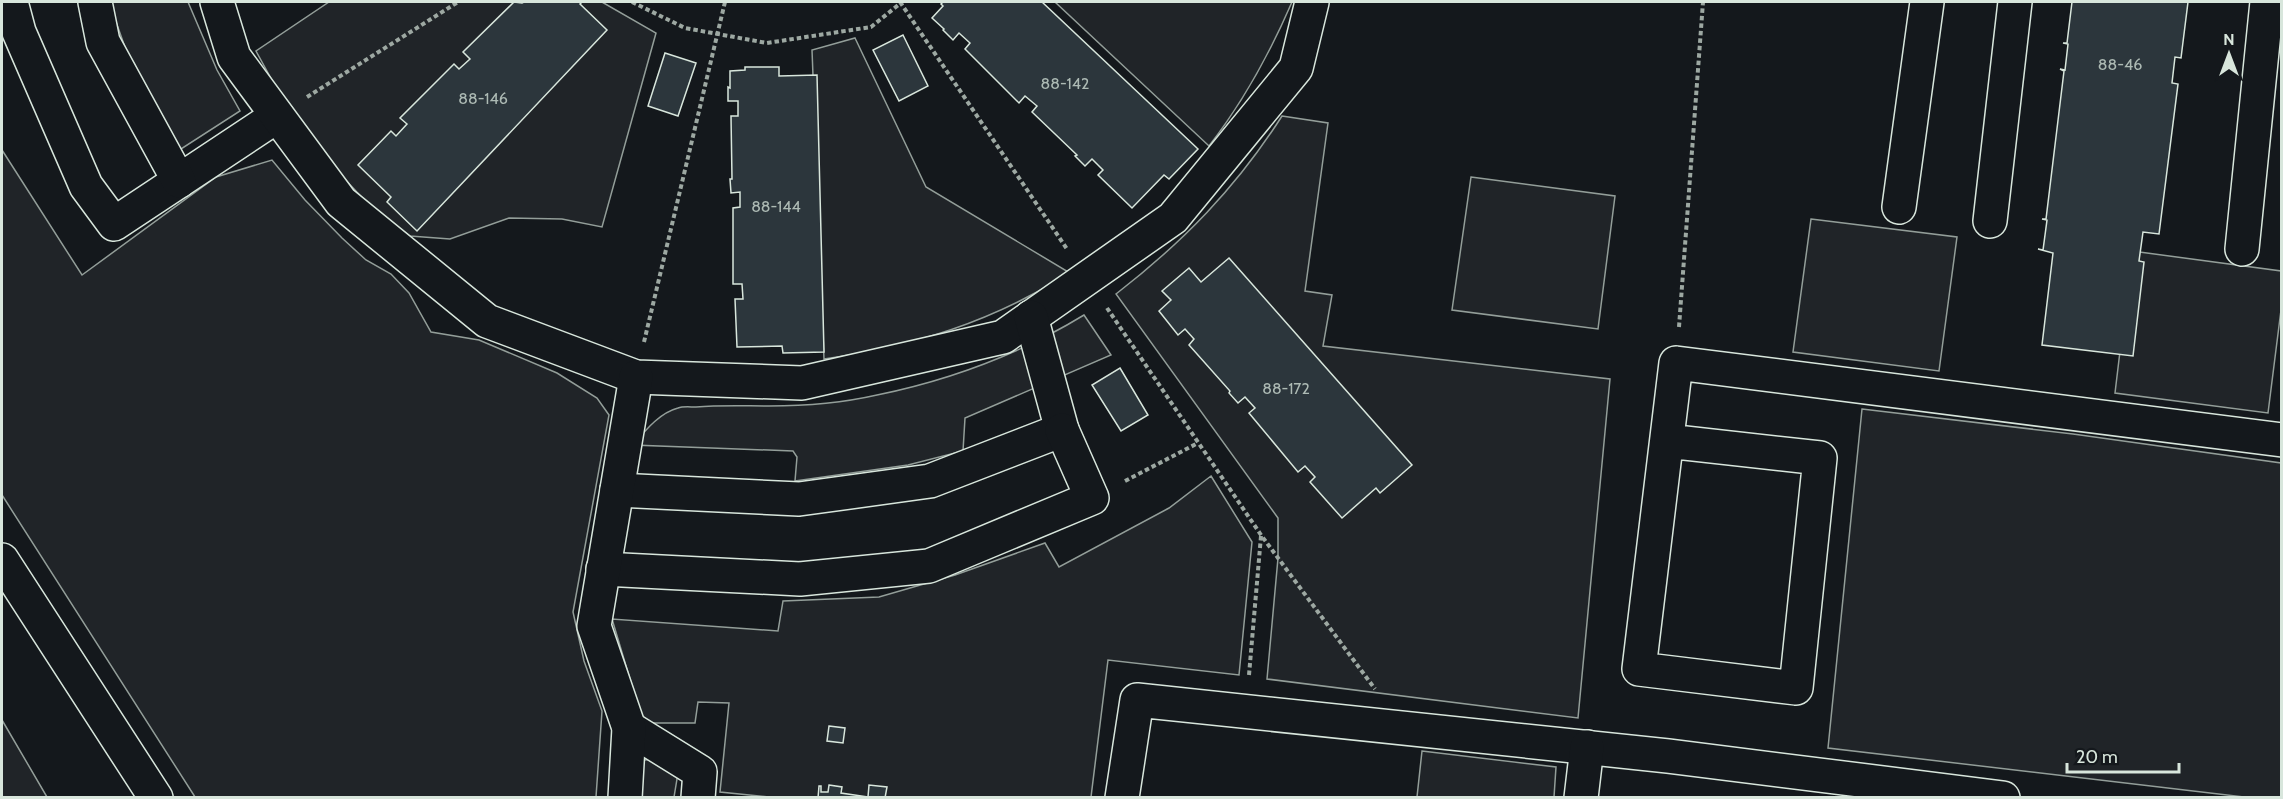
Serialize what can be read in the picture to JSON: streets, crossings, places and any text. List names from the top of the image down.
{
  "house_numbers": [
    "88-46",
    "88-142",
    "88-146",
    "88-144",
    "88-172"
  ],
  "scale_bar": "20 m",
  "north": "top"
}
